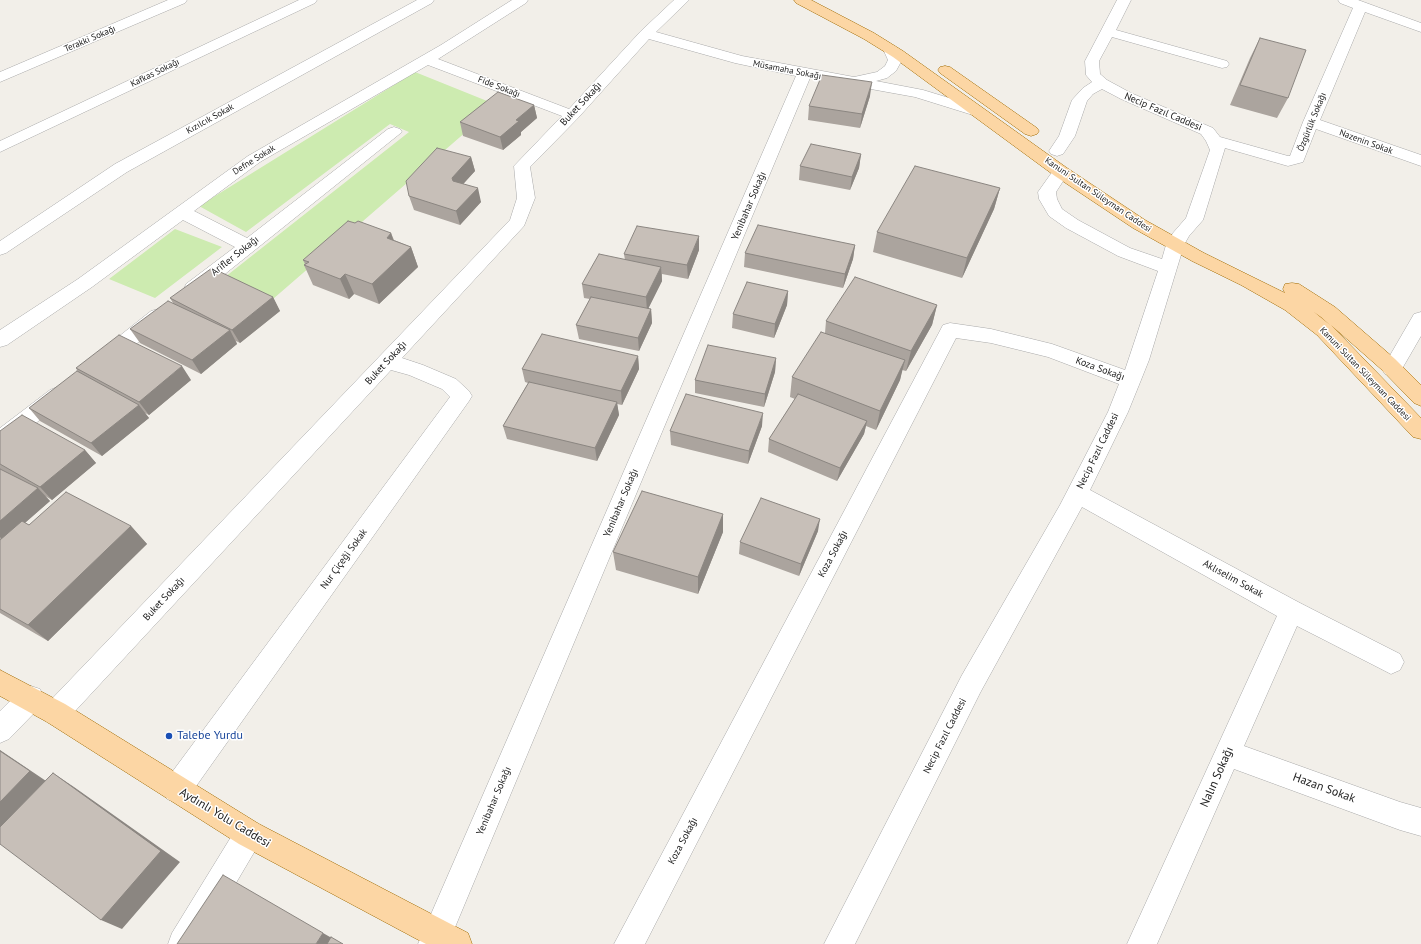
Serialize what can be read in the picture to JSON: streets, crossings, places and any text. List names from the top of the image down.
{
  "streets": {
    "main road": ["Kanuni Sultan Süleyman Caddesi", "Aydınlı Yolu Caddesi"],
    "street": [
      "Terakki Sokağı",
      "Müsamaha Sokağı",
      "Kafkas Sokağı",
      "Fide Sokağı",
      "Buket Sokağı",
      "Necip Fazıl Caddesi",
      "Kızılcık Sokak",
      "Özgürlük Sokağı",
      "Nazenin Sokak",
      "Defne Sokak",
      "Yenibahar Sokağı",
      "Arifler Sokağı",
      "Koza Sokağı",
      "Nur Çiçeği Sokak",
      "Aklıselim Sokak",
      "Nalın Sokağı",
      "Hazan Sokak"
    ]
  },
  "crossings": [
    ["Müsamaha Sokağı", "Buket Sokağı"],
    ["Müsamaha Sokağı", "Kanuni Sultan Süleyman Caddesi"],
    ["Müsamaha Sokağı", "Yenibahar Sokağı"],
    ["Fide Sokağı", "Buket Sokağı"],
    ["Fide Sokağı", "Defne Sokak"],
    ["Buket Sokağı", "Nur Çiçeği Sokak"],
    ["Buket Sokağı", "Aydınlı Yolu Caddesi"],
    ["Necip Fazıl Caddesi", "Özgürlük Sokağı"],
    ["Necip Fazıl Caddesi", "Kanuni Sultan Süleyman Caddesi"],
    ["Necip Fazıl Caddesi", "Koza Sokağı"],
    ["Necip Fazıl Caddesi", "Aklıselim Sokak"],
    ["Özgürlük Sokağı", "Nazenin Sokak"],
    ["Yenibahar Sokağı", "Aydınlı Yolu Caddesi"],
    ["Nur Çiçeği Sokak", "Aydınlı Yolu Caddesi"],
    ["Aklıselim Sokak", "Nalın Sokağı"],
    ["Nalın Sokağı", "Hazan Sokak"]
  ],
  "places": ["Talebe Yurdu"]
}
